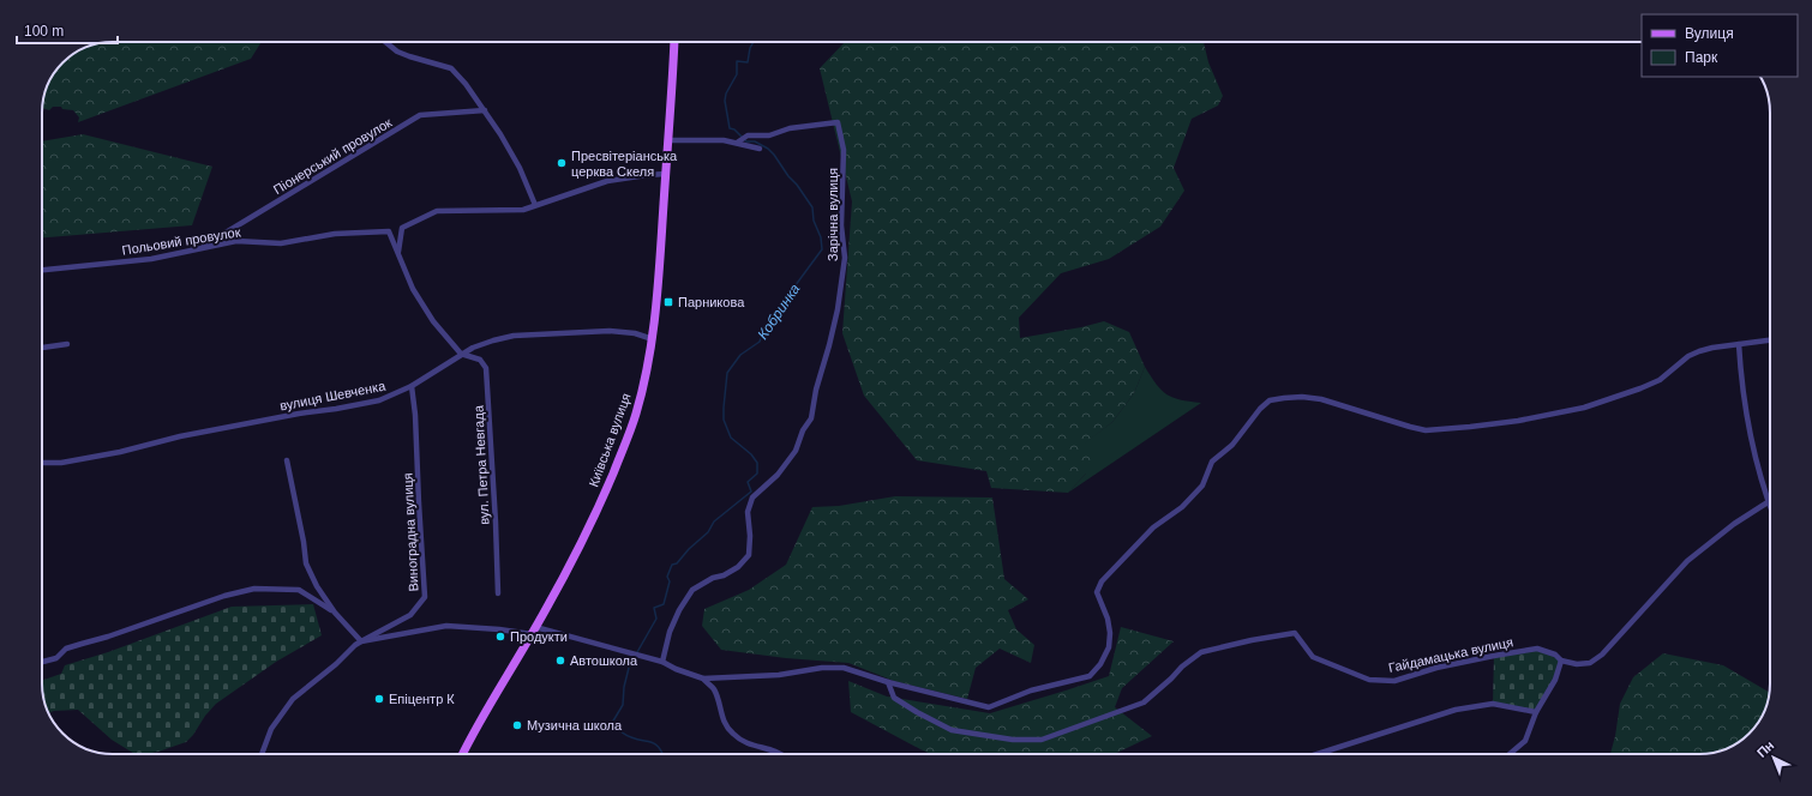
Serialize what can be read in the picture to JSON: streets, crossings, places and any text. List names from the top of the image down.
{
  "streets": {
    "main road": ["Київська вулиця"],
    "street": [
      "Піонерський провулок",
      "Зарічна вулиця",
      "Польовий провулок",
      "вулиця Шевченка",
      "вул. Петра Невгада",
      "Виноградна вулиця",
      "Гайдамацька вулиця"
    ]
  },
  "crossings": [
    ["Піонерський провулок", "Польовий провулок"],
    ["Польовий провулок", "вулиця Шевченка"],
    ["Польовий провулок", "вул. Петра Невгада"],
    ["вулиця Шевченка", "Київська вулиця"],
    ["вулиця Шевченка", "вул. Петра Невгада"],
    ["вулиця Шевченка", "Виноградна вулиця"]
  ],
  "water": ["Кобринка"],
  "places": {
    "other": [
      "Пресвітеріанська церква Скеля",
      "Продукти",
      "Автошкола",
      "Епіцентр К",
      "Музична школа"
    ],
    "transit": ["Парникова"]
  },
  "legend": ["Вулиця", "Парк"],
  "scale_bar": "100 m",
  "north": "top left"
}
